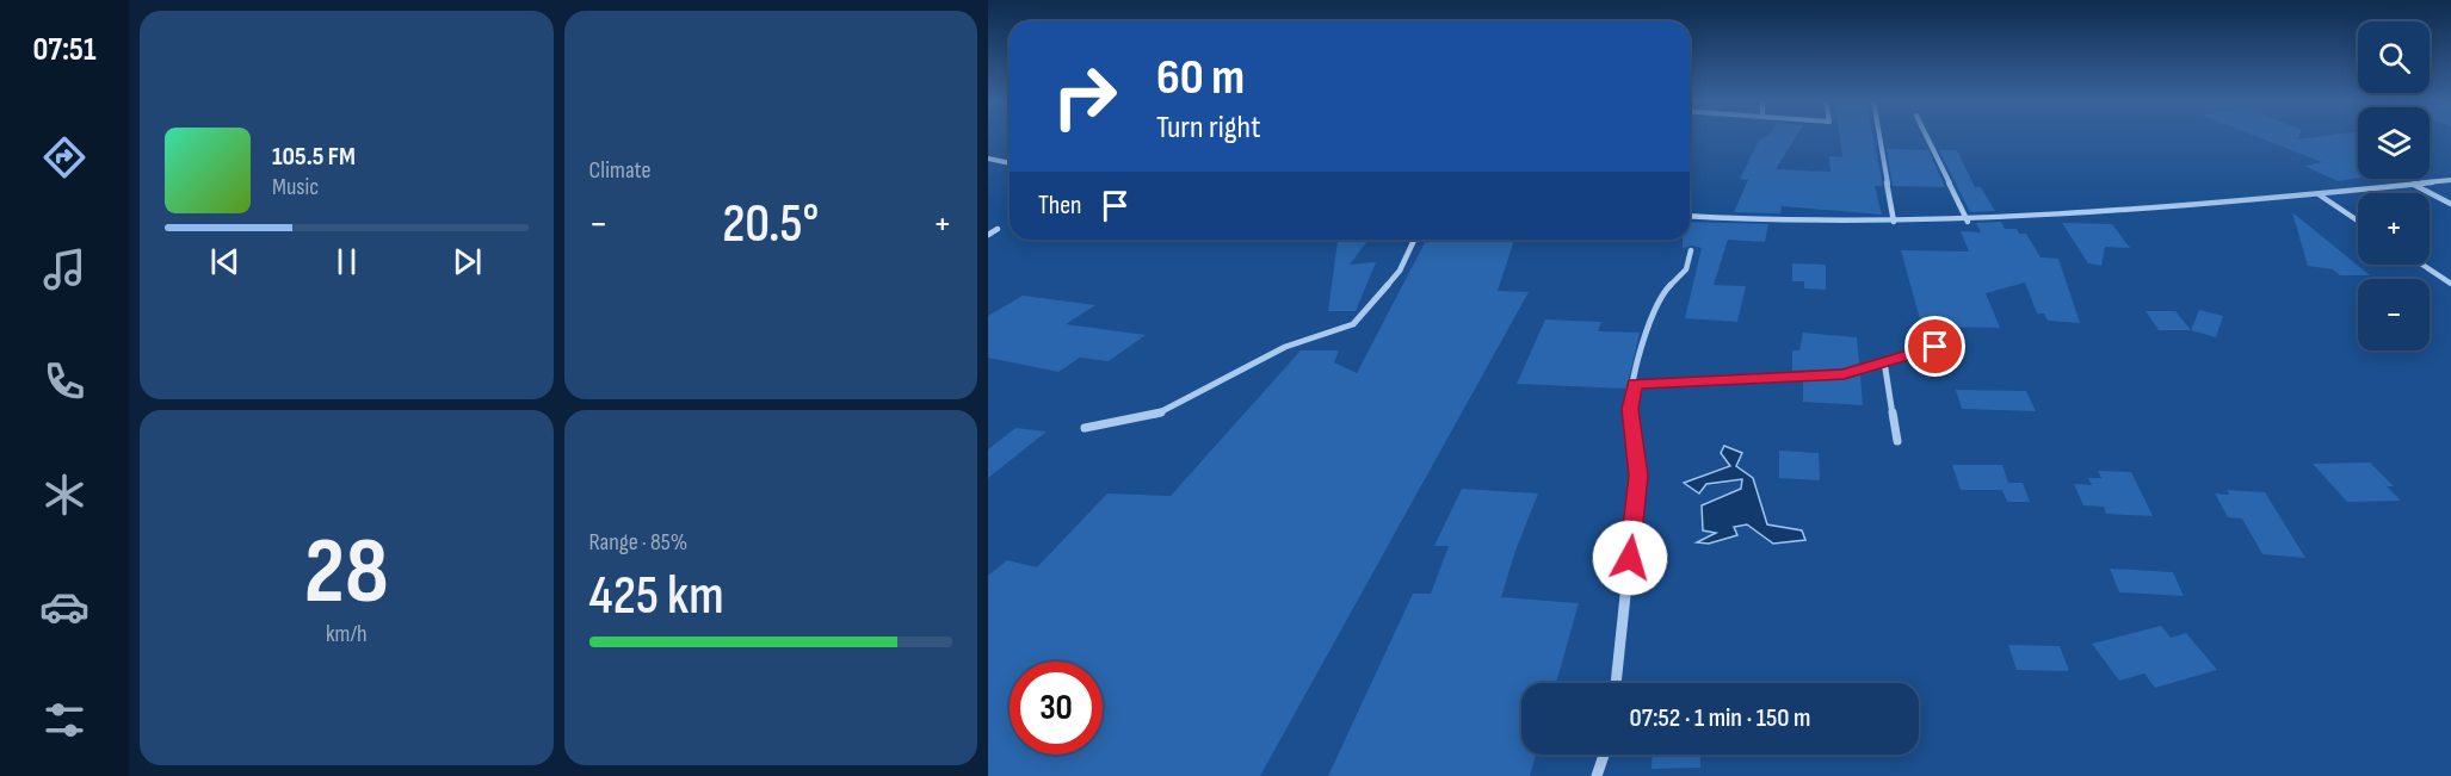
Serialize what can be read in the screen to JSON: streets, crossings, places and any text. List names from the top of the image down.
{
  "page": {
    "tabs": "07:51",
    "tile": [
      "Climate",
      ["28", "km/h"],
      ["Range · 85%", "425 km"]
    ],
    "map_buttons": ["+", "−"],
    "turn": ["60 m", "Turn right"],
    "song": ["105.5 FM", "Music"],
    "then": "Then",
    "heat": ["−", "20.5°", "+"],
    "limit": "30",
    "trip": "07:52 · 1 min · 150 m"
  }
}
